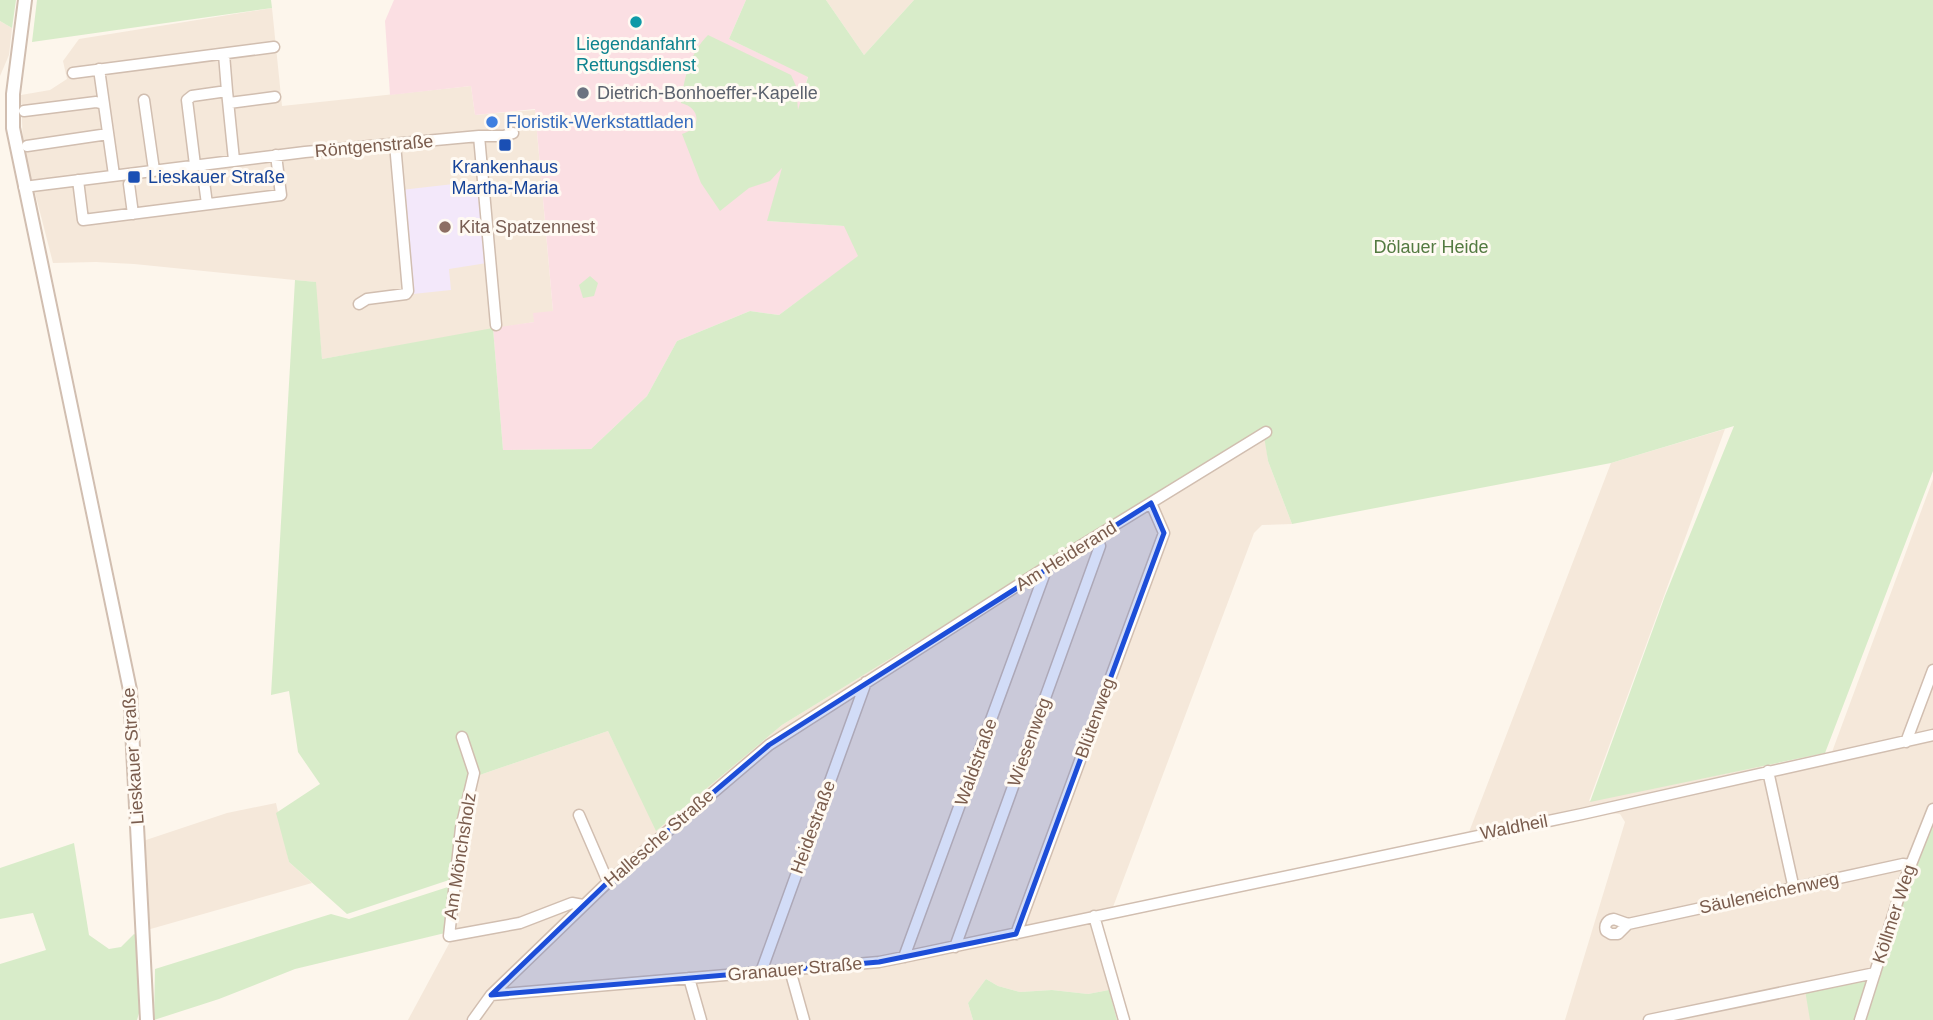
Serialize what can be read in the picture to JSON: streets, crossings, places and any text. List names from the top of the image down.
{
  "streets": {
    "street": [
      "Röntgenstraße",
      "Am Heiderand",
      "Blütenweg",
      "Wiesenweg",
      "Lieskauer Straße",
      "Waldstraße",
      "Heidestraße",
      "Waldheil",
      "Hallesche Straße",
      "Am Mönchsholz",
      "Säuleneichenweg",
      "Köllmer Weg",
      "Granauer Straße"
    ]
  },
  "crossings": [
    ["Röntgenstraße", "Lieskauer Straße"],
    ["Am Heiderand", "Blütenweg"],
    ["Am Heiderand", "Wiesenweg"],
    ["Am Heiderand", "Waldstraße"],
    ["Am Heiderand", "Heidestraße"],
    ["Am Heiderand", "Hallesche Straße"],
    ["Blütenweg", "Granauer Straße"],
    ["Wiesenweg", "Granauer Straße"],
    ["Waldstraße", "Granauer Straße"],
    ["Heidestraße", "Hallesche Straße"],
    ["Heidestraße", "Granauer Straße"],
    ["Waldheil", "Granauer Straße"],
    ["Hallesche Straße", "Am Mönchsholz"],
    ["Hallesche Straße", "Granauer Straße"],
    ["Säuleneichenweg", "Köllmer Weg"]
  ],
  "parks": ["Dölauer Heide"],
  "places": {
    "other": [
      "Liegendanfahrt Rettungsdienst",
      "Dietrich-Bonhoeffer-Kapelle",
      "Floristik-Werkstattladen",
      "Kita Spatzennest"
    ],
    "transit": ["Krankenhaus Martha-Maria", "Lieskauer Straße"]
  }
}
